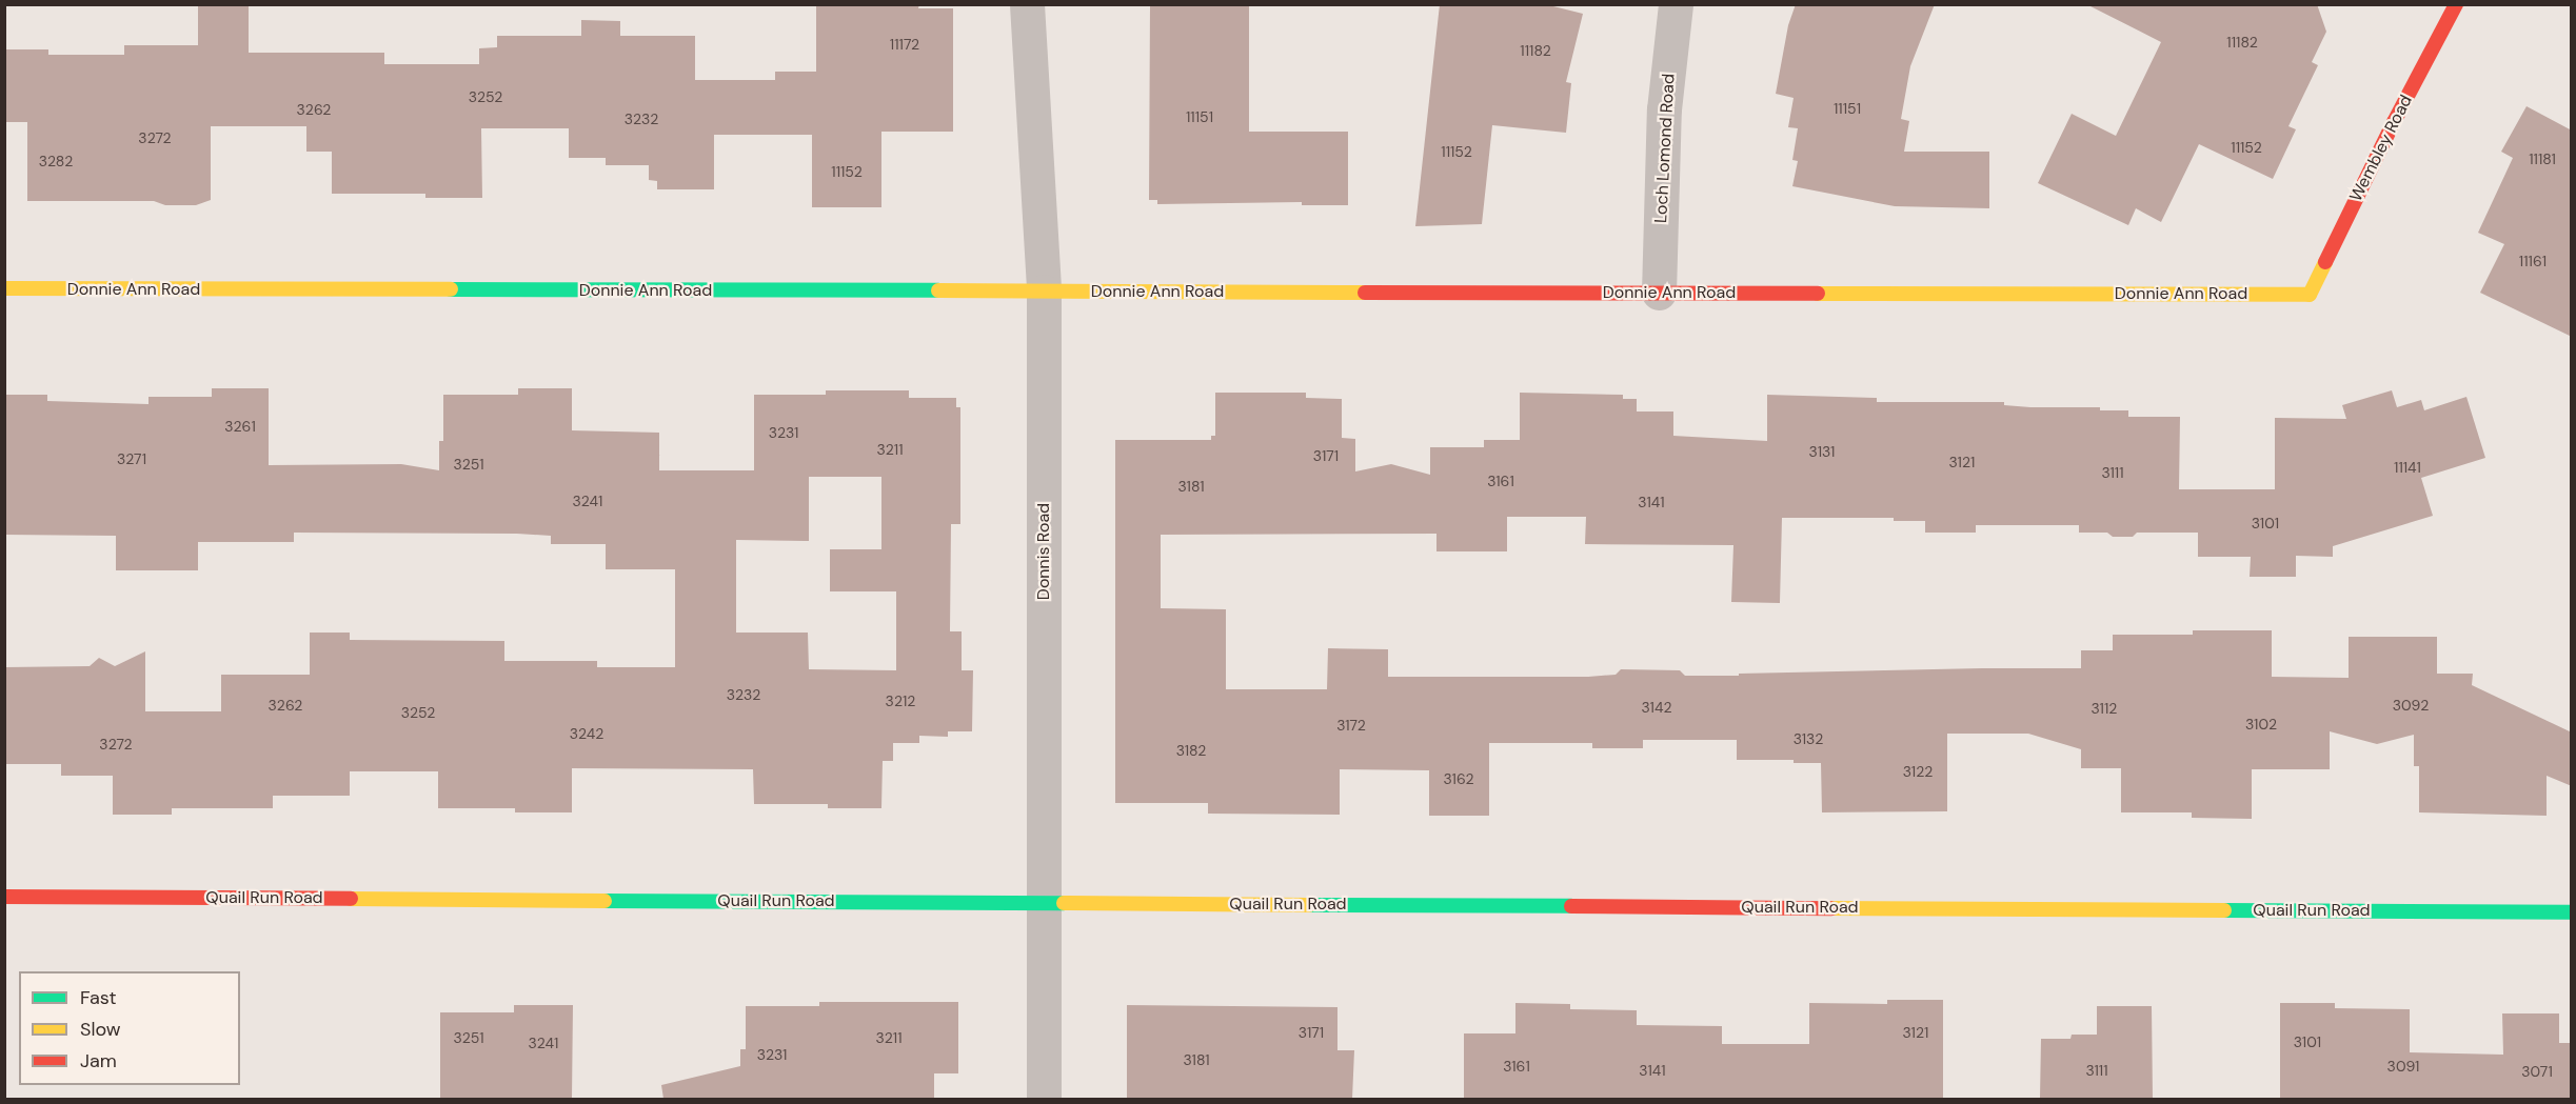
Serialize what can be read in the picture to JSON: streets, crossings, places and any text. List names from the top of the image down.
{
  "streets": {
    "street": [
      "Loch Lomond Road",
      "Wembley Road",
      "Donnie Ann Road",
      "Donnis Road",
      "Quail Run Road"
    ]
  },
  "crossings": [
    ["Loch Lomond Road", "Donnie Ann Road"],
    ["Wembley Road", "Donnie Ann Road"],
    ["Donnie Ann Road", "Donnis Road"],
    ["Donnis Road", "Quail Run Road"]
  ],
  "house_numbers": [
    "11182",
    "11172",
    "11182",
    "3252",
    "11151",
    "3262",
    "11151",
    "3232",
    "3272",
    "11152",
    "11152",
    "11181",
    "3282",
    "11152",
    "11161",
    "3261",
    "3231",
    "3211",
    "3131",
    "3171",
    "3271",
    "3121",
    "3251",
    "11141",
    "3111",
    "3161",
    "3181",
    "3241",
    "3141",
    "3101",
    "3232",
    "3212",
    "3262",
    "3092",
    "3142",
    "3112",
    "3252",
    "3102",
    "3172",
    "3242",
    "3132",
    "3272",
    "3182",
    "3122",
    "3162",
    "3171",
    "3121",
    "3251",
    "3211",
    "3101",
    "3241",
    "3231",
    "3181",
    "3161",
    "3091",
    "3141",
    "3111",
    "3071"
  ],
  "legend": ["Fast", "Slow", "Jam"]
}
